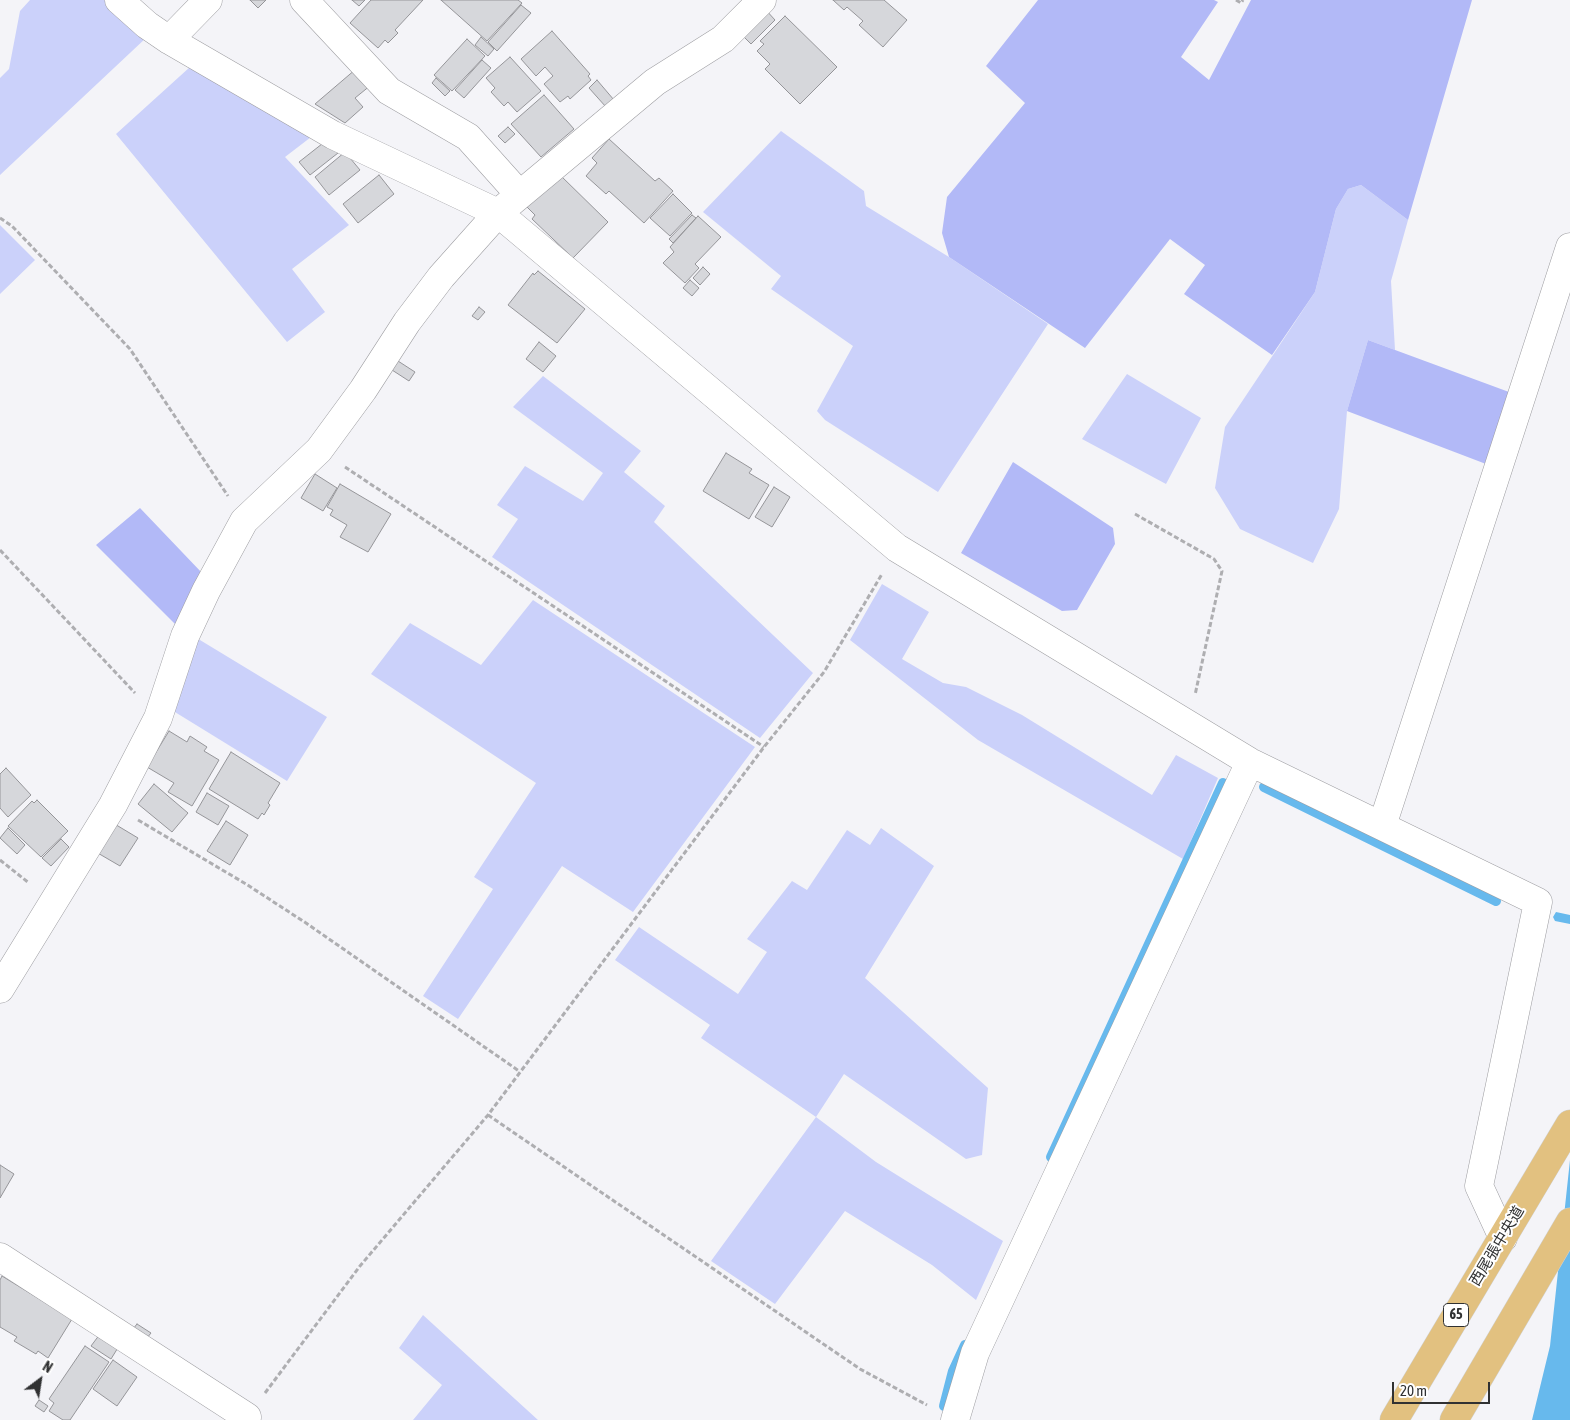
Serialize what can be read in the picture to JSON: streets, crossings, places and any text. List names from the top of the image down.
{
  "streets": {
    "main road": ["西尾張中央道", "65"]
  },
  "scale_bar": "20 m",
  "north": "top right"
}
